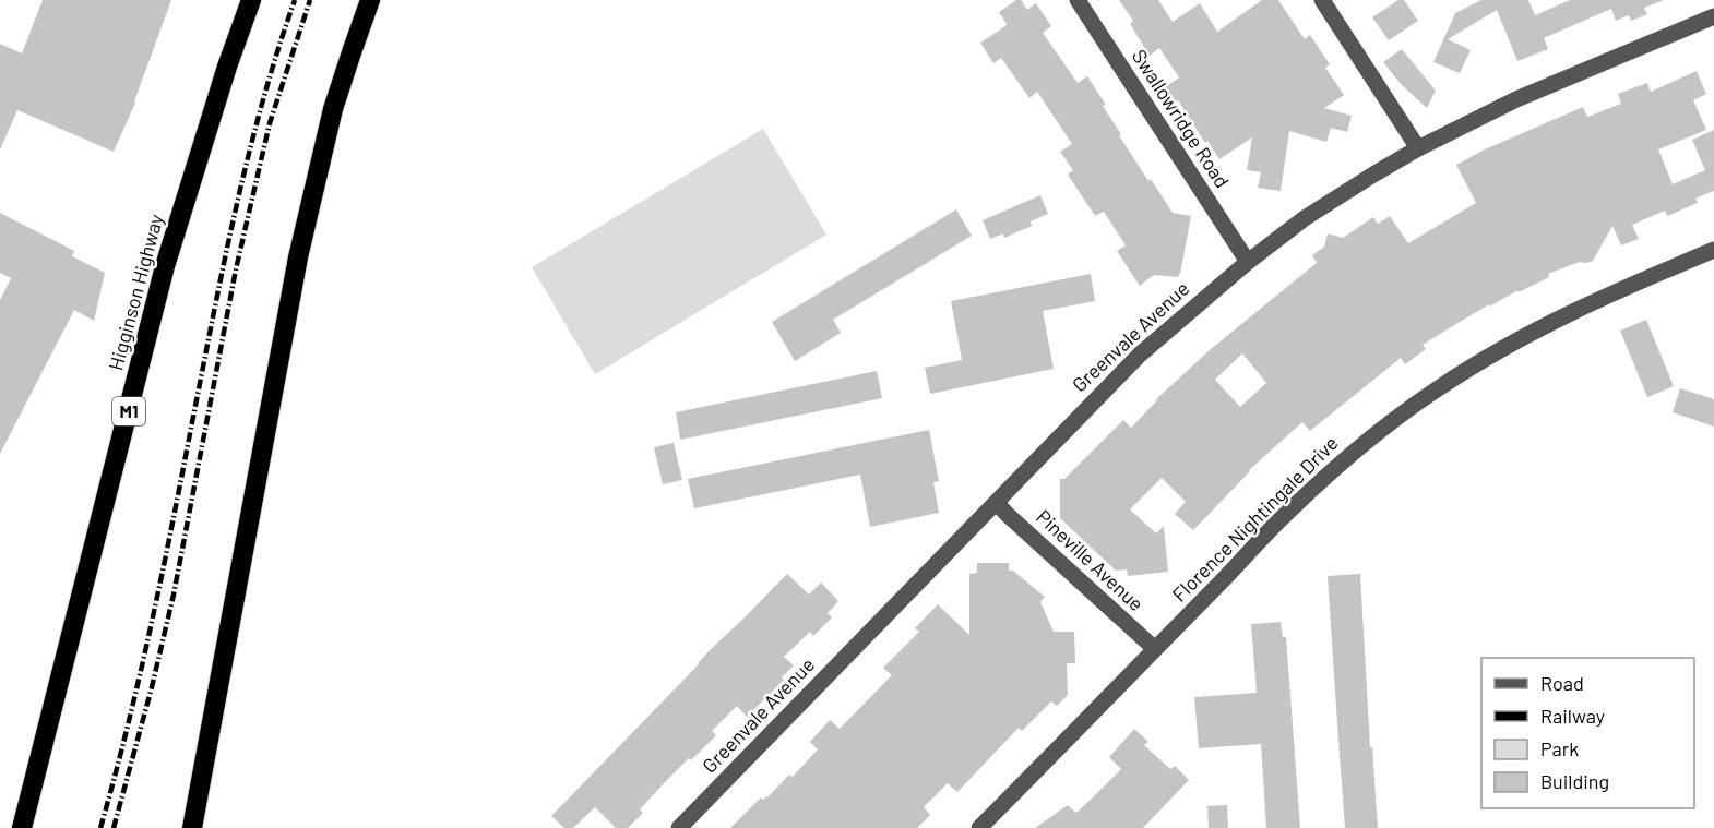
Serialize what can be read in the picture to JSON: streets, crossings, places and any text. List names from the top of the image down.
{
  "streets": {
    "highway": ["Higginson Highway", "M1"],
    "street": [
      "Swallowridge Road",
      "Greenvale Avenue",
      "Florence Nightingale Drive",
      "Pineville Avenue"
    ]
  },
  "crossings": [
    ["Swallowridge Road", "Greenvale Avenue"],
    ["Greenvale Avenue", "Pineville Avenue"],
    ["Florence Nightingale Drive", "Pineville Avenue"]
  ],
  "legend": [
    "Road",
    "Railway",
    "Park",
    "Building"
  ]
}
